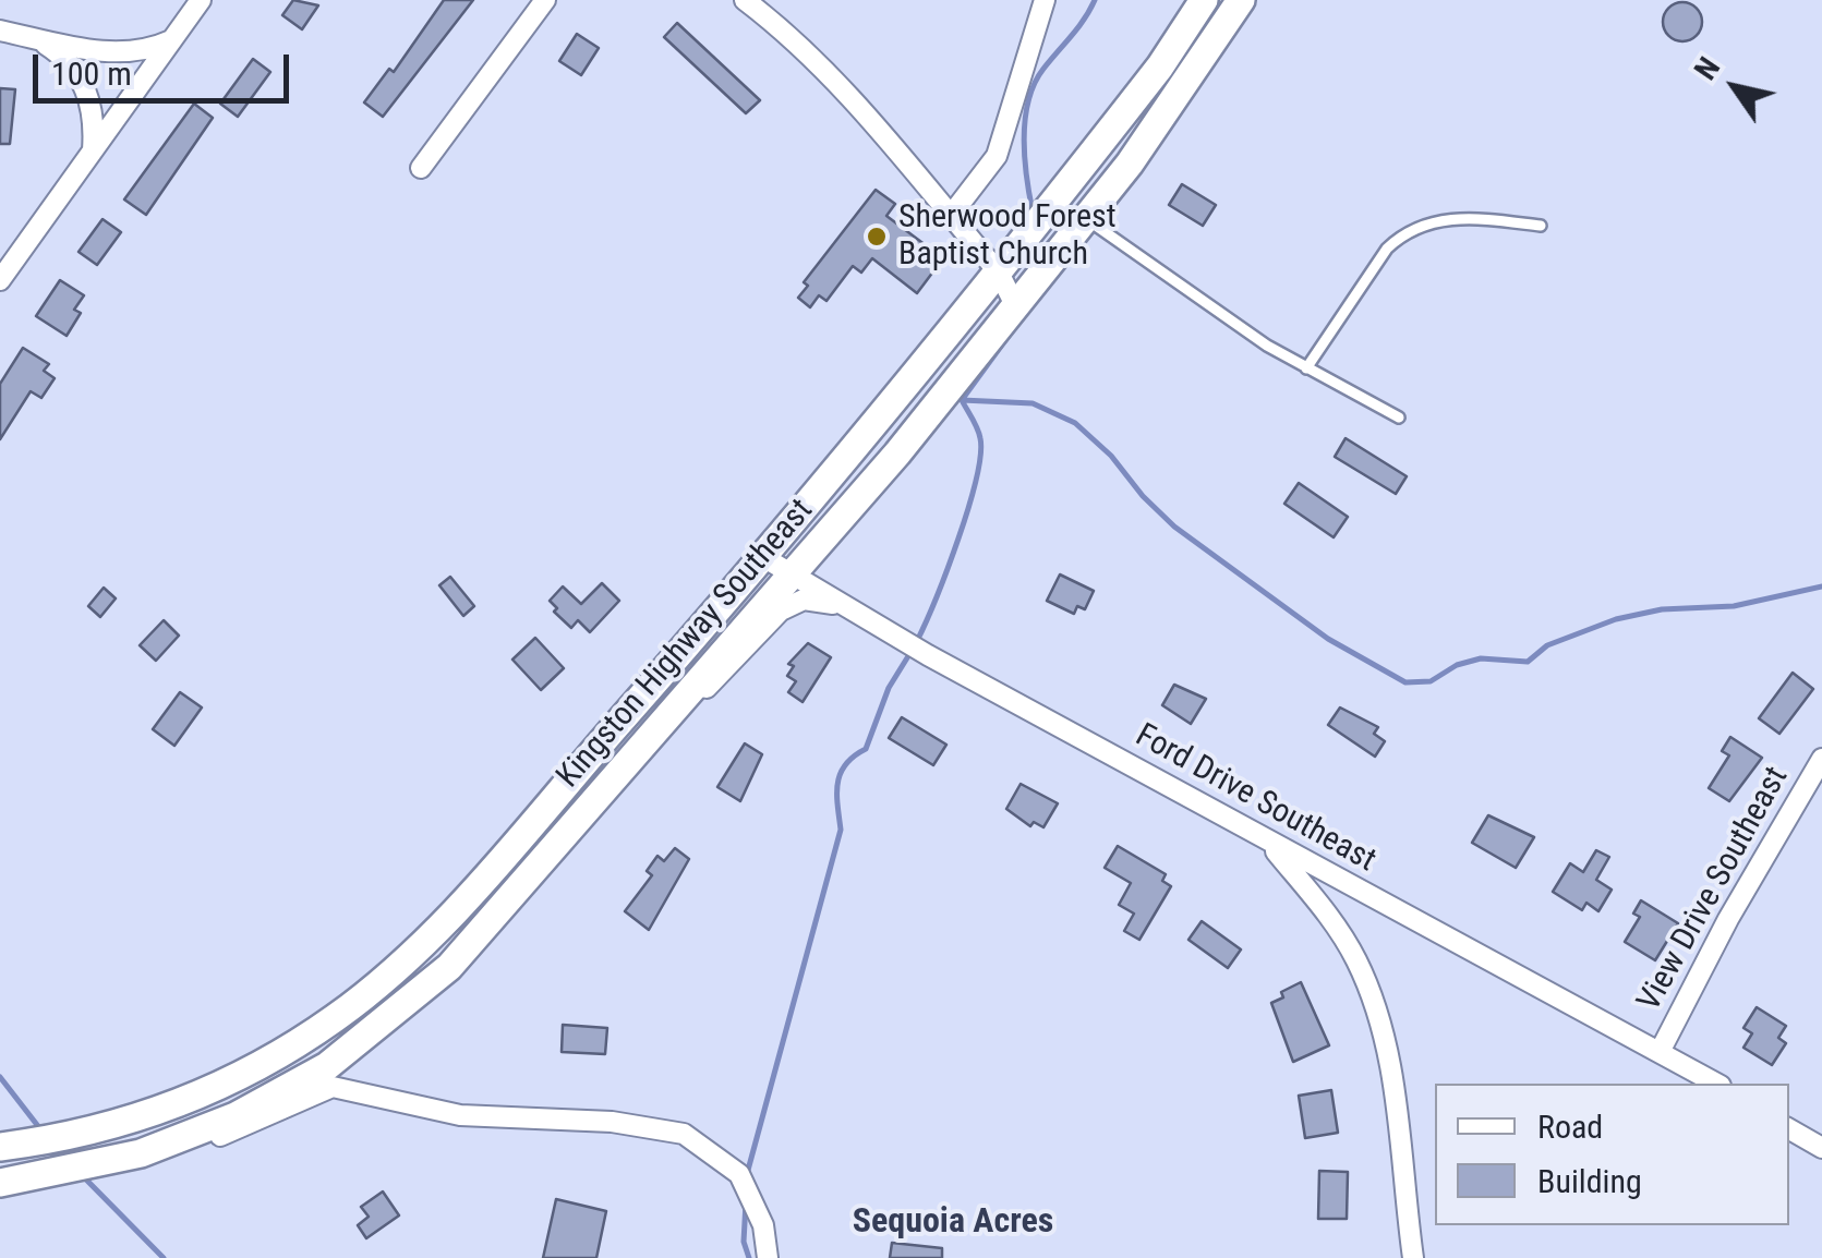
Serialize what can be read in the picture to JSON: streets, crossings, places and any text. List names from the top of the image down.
{
  "streets": {
    "main road": ["Kingston Highway Southeast"],
    "street": ["Ford Drive Southeast", "View Drive Southeast"]
  },
  "crossings": [
    ["Kingston Highway Southeast", "Ford Drive Southeast"],
    ["Ford Drive Southeast", "View Drive Southeast"]
  ],
  "districts": ["Sequoia Acres"],
  "places": ["Sherwood Forest Baptist Church"],
  "legend": ["Road", "Building"],
  "scale_bar": "100 m",
  "north": "top left"
}
